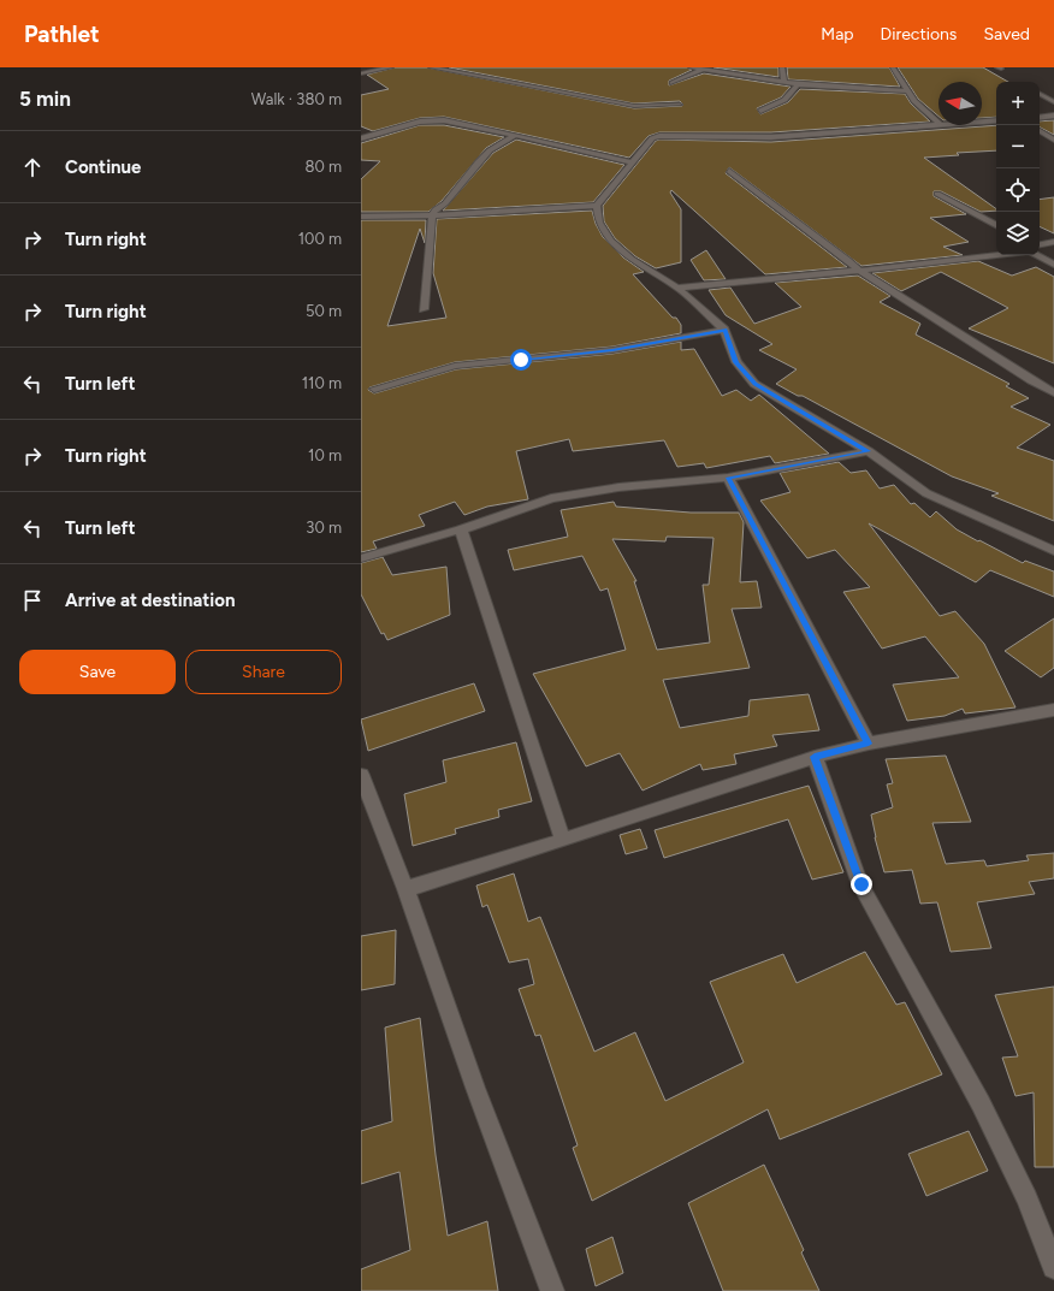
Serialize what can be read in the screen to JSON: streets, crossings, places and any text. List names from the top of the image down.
{
  "north": "left",
  "page": {
    "header": "Pathlet",
    "nav": ["Map", "Directions", "Saved"],
    "heading": ["5 min", "Walk · 380 m"],
    "map_buttons": ["+", "−"],
    "list": [
      ["Continue", "80 m"],
      ["Turn right", "100 m"],
      ["Turn right", "50 m"],
      ["Turn left", "110 m"],
      ["Turn right", "10 m"],
      ["Turn left", "30 m"],
      "Arrive at destination"
    ],
    "buttons": ["Save", "Share"]
  }
}
